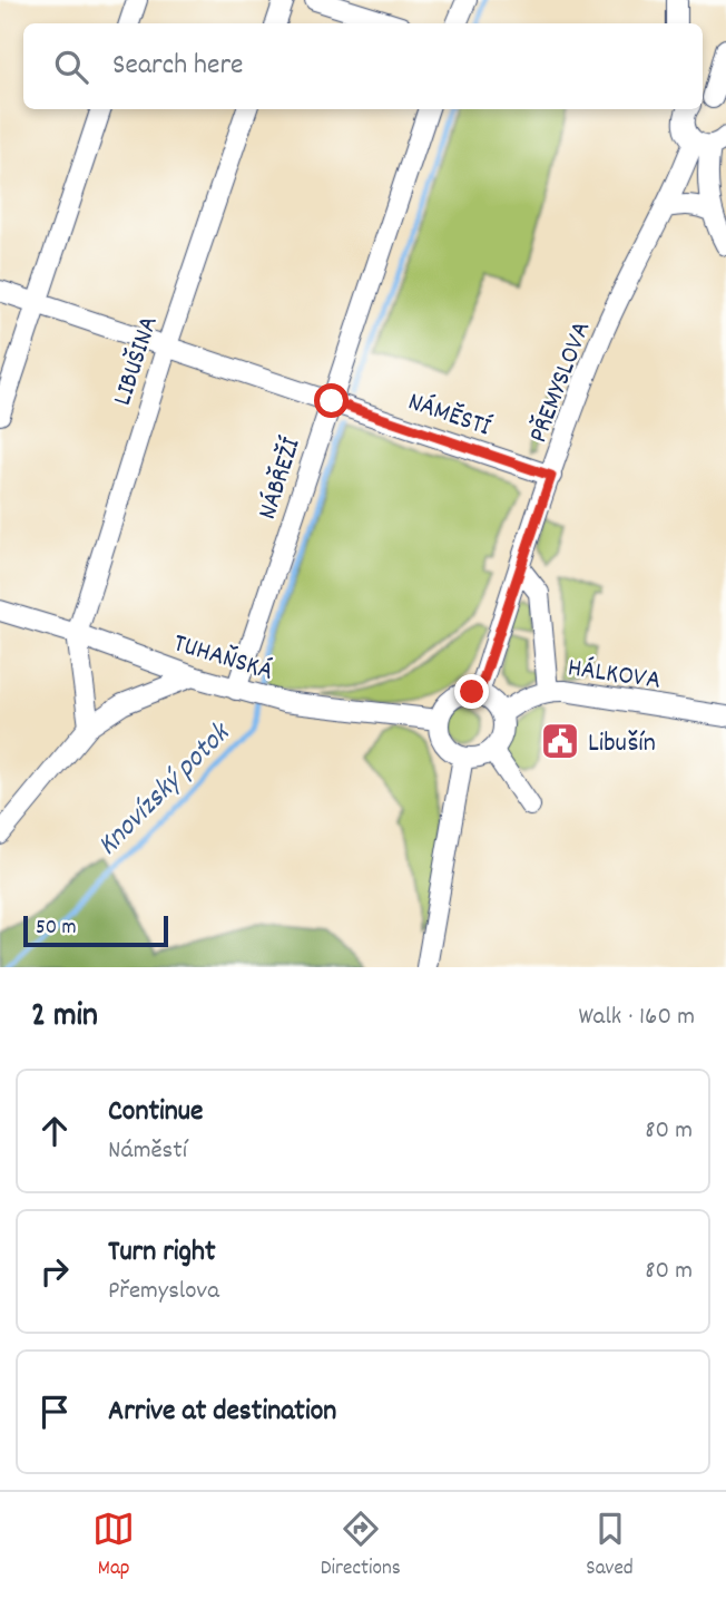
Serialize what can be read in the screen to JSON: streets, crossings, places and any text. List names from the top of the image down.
{
  "streets": {
    "street": [
      "LIBUŠINA",
      "PŘEMYSLOVA",
      "NÁMĚSTÍ",
      "NÁBŘEŽÍ",
      "TUHAŇSKÁ",
      "HÁLKOVA"
    ]
  },
  "crossings": [
    ["LIBUŠINA", "NÁMĚSTÍ"],
    ["LIBUŠINA", "TUHAŇSKÁ"],
    ["PŘEMYSLOVA", "NÁMĚSTÍ"],
    ["PŘEMYSLOVA", "TUHAŇSKÁ"],
    ["PŘEMYSLOVA", "HÁLKOVA"],
    ["NÁMĚSTÍ", "NÁBŘEŽÍ"],
    ["NÁBŘEŽÍ", "TUHAŇSKÁ"],
    ["TUHAŇSKÁ", "HÁLKOVA"]
  ],
  "water": ["Knovízský potok"],
  "places": {
    "public building": ["Libušín"]
  },
  "scale_bar": "50 m",
  "page": {
    "search": "Search here",
    "scale": "50 m",
    "heading": ["2 min", "Walk · 160 m"],
    "list": [
      ["Continue", "Náměstí", "80 m"],
      ["Turn right", "Přemyslova", "80 m"],
      "Arrive at destination"
    ],
    "nav": ["Map", "Directions", "Saved"]
  }
}
